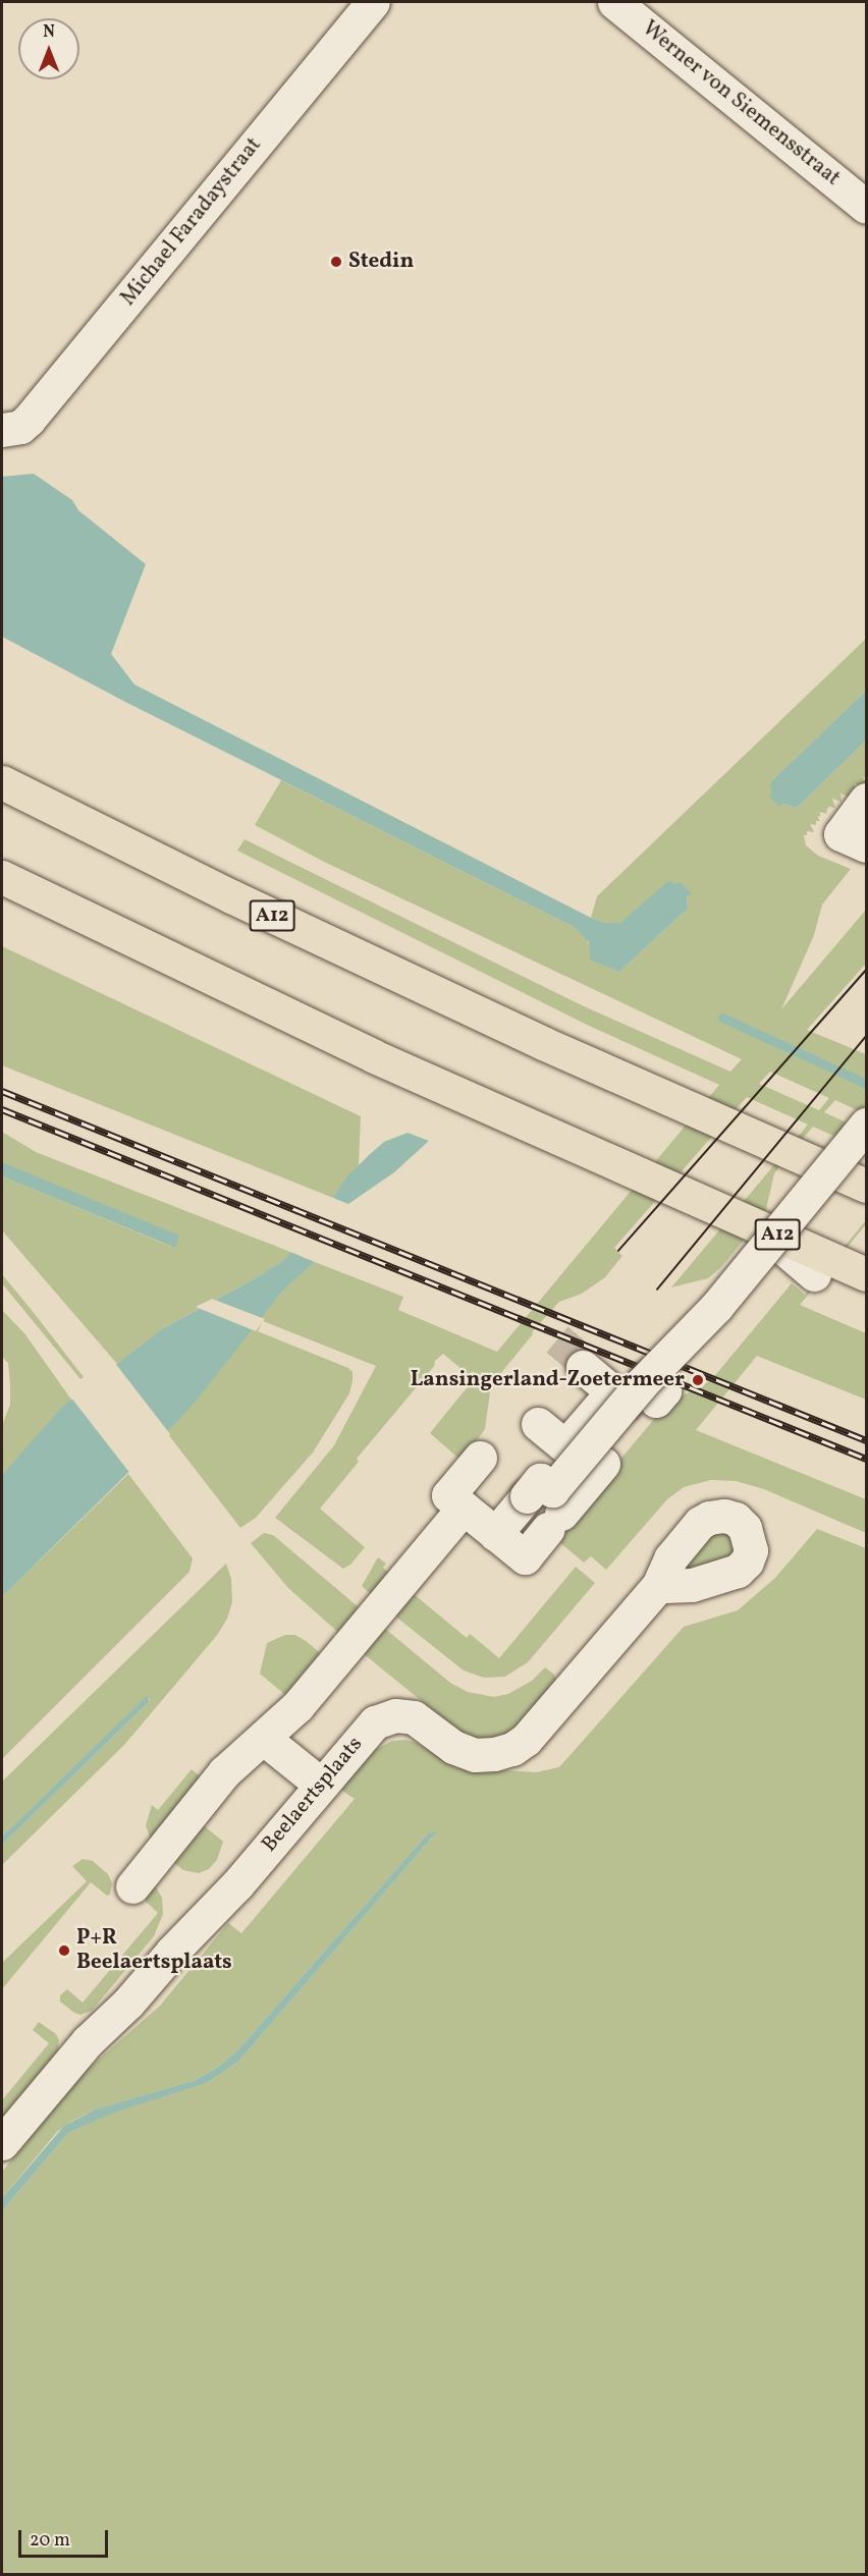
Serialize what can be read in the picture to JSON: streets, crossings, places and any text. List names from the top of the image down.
{
  "streets": {
    "highway": ["A12"],
    "street": ["Werner von Siemensstraat", "Michael Faradaystraat", "Beelaertsplaats"]
  },
  "places": ["Stedin", "Lansingerland-Zoetermeer", "P+R Beelaertsplaats"],
  "scale_bar": "20 m",
  "north": "top"
}
